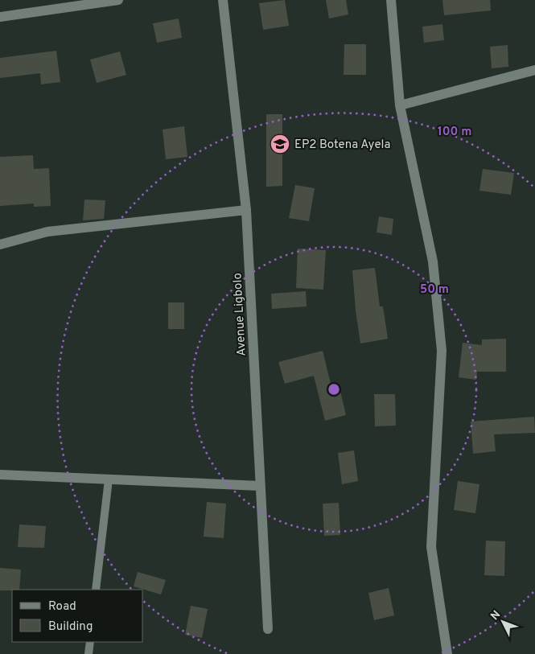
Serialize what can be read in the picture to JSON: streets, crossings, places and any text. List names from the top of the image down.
{
  "streets": {
    "street": ["Avenue Ligbolo"]
  },
  "places": {
    "school or university": ["EP2 Botena Ayela"]
  },
  "legend": ["Road", "Building"],
  "north": "top left",
  "rings": ["100 m", "50 m"]
}
